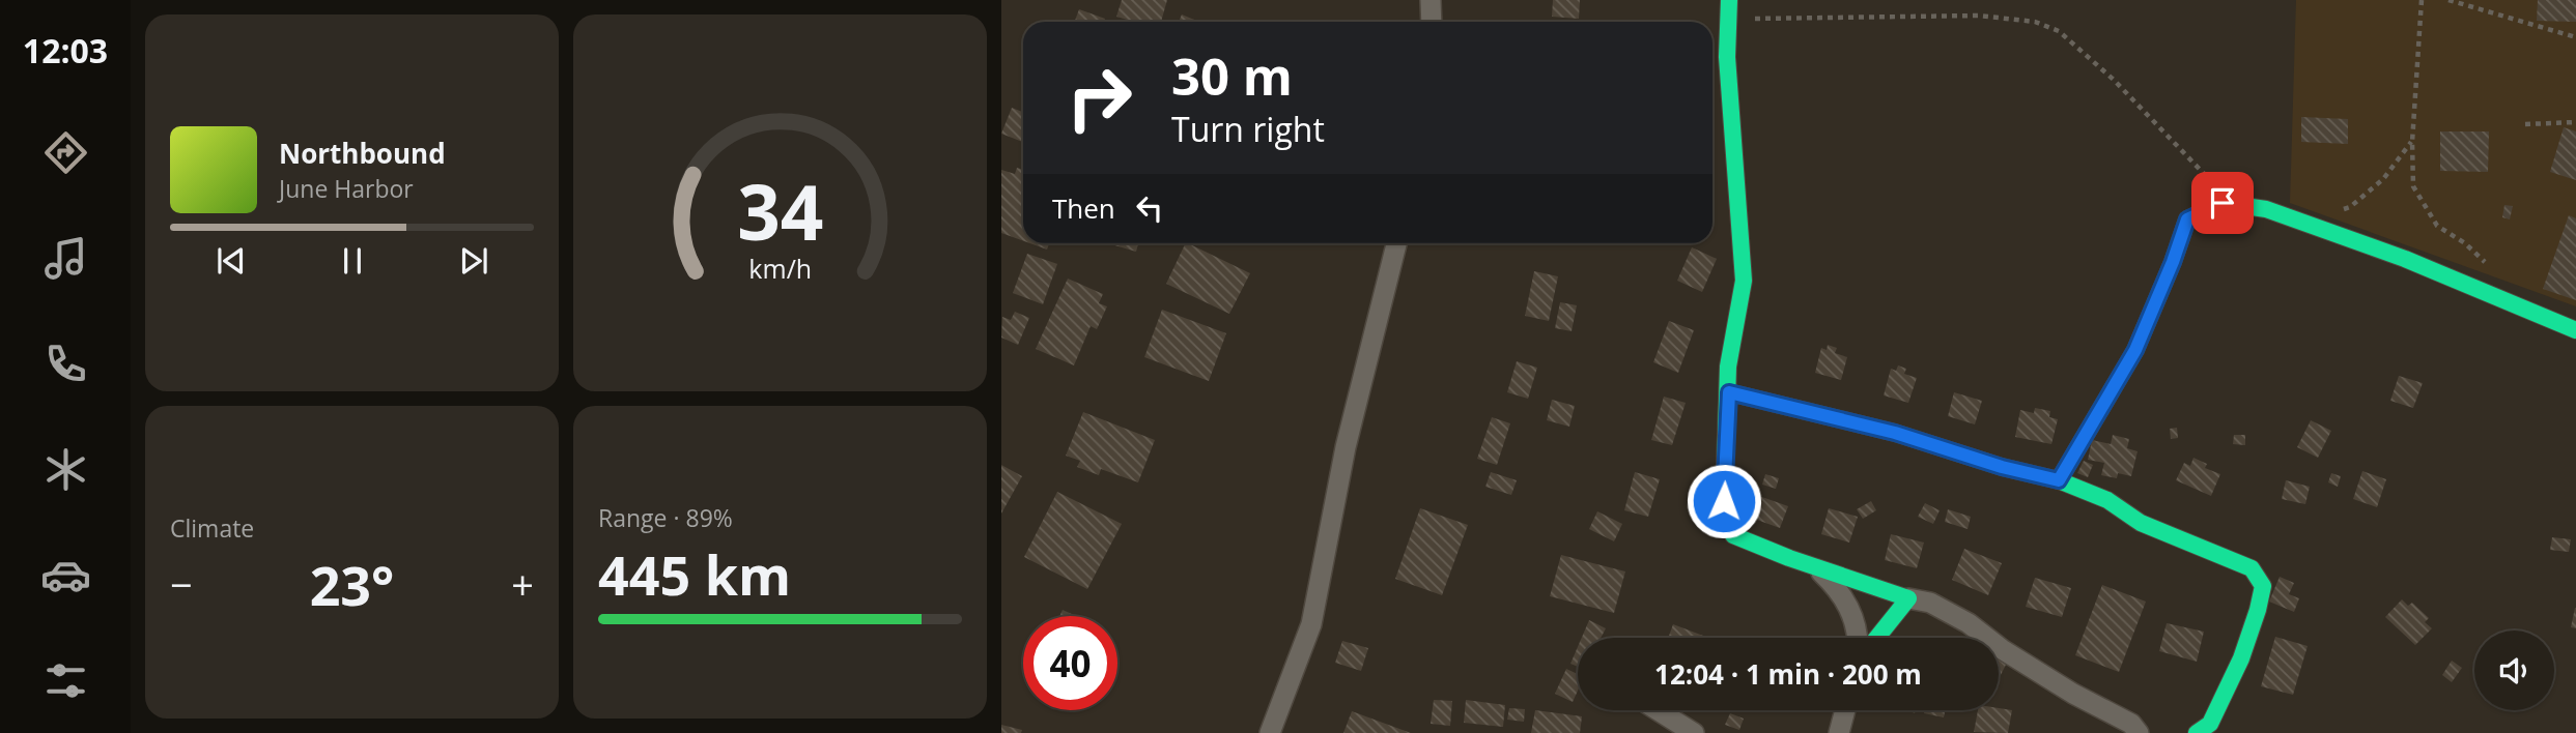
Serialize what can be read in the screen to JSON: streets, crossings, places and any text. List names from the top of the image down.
{
  "page": {
    "tabs": "12:03",
    "turn": ["30 m", "Turn right"],
    "song": ["Northbound", "June Harbor"],
    "then": "Then",
    "tile": [
      "Climate",
      ["Range · 89%", "445 km"]
    ],
    "heat": ["−", "23°", "+"],
    "limit": "40",
    "trip": "12:04 · 1 min · 200 m",
    "gauge": ["34", "km/h"]
  }
}
